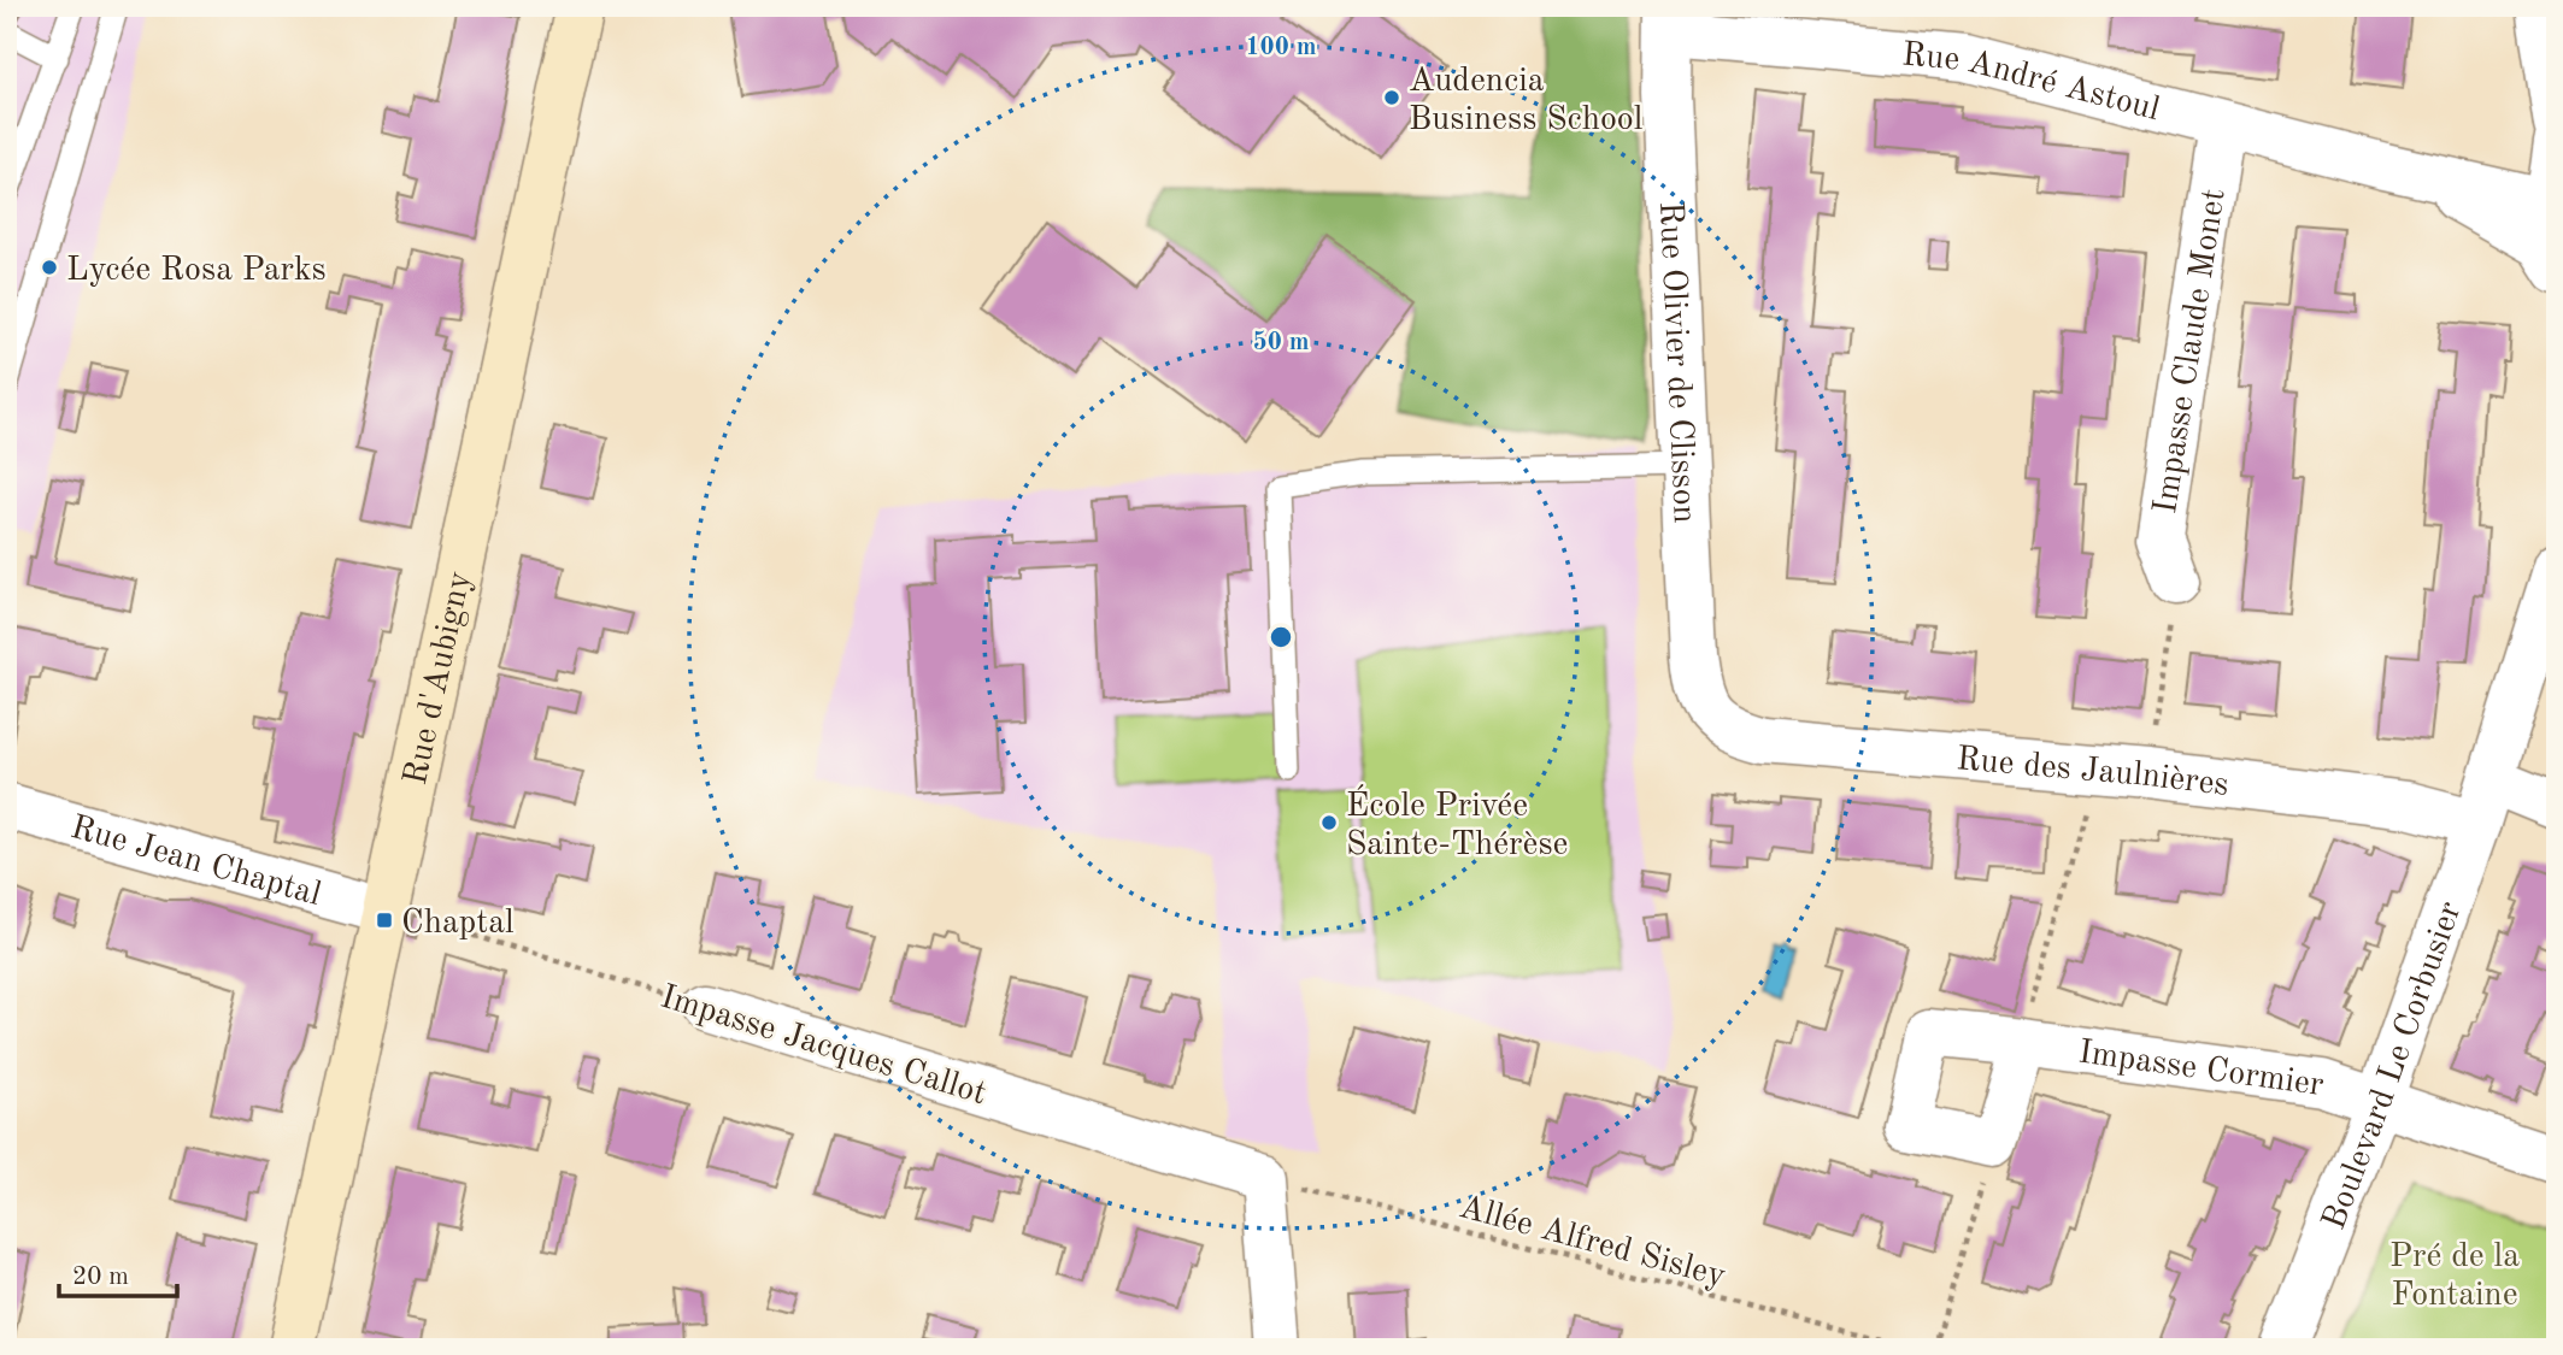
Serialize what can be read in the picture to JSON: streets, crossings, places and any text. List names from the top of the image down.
{
  "streets": {
    "main road": ["Rue d'Aubigny"],
    "street": [
      "Rue André Astoul",
      "Impasse Claude Monet",
      "Rue Olivier de Clisson",
      "Rue des Jaulnières",
      "Rue Jean Chaptal",
      "Impasse Jacques Callot",
      "Boulevard Le Corbusier",
      "Impasse Cormier"
    ],
    "path": ["Allée Alfred Sisley"]
  },
  "crossings": [
    ["Rue André Astoul", "Impasse Claude Monet"],
    ["Rue André Astoul", "Rue Olivier de Clisson"],
    ["Rue Olivier de Clisson", "Rue des Jaulnières"],
    ["Rue d'Aubigny", "Rue Jean Chaptal"],
    ["Rue d'Aubigny", "Impasse Jacques Callot"],
    ["Rue des Jaulnières", "Boulevard Le Corbusier"],
    ["Rue Jean Chaptal", "Impasse Jacques Callot"],
    ["Impasse Jacques Callot", "Allée Alfred Sisley"],
    ["Boulevard Le Corbusier", "Impasse Cormier"]
  ],
  "parks": ["Pré de la Fontaine"],
  "places": {
    "other": ["Audencia Business School", "Lycée Rosa Parks", "École Privée Sainte-Thérèse"],
    "transit": ["Chaptal"]
  },
  "scale_bar": "20 m",
  "rings": ["100 m", "50 m"]
}
